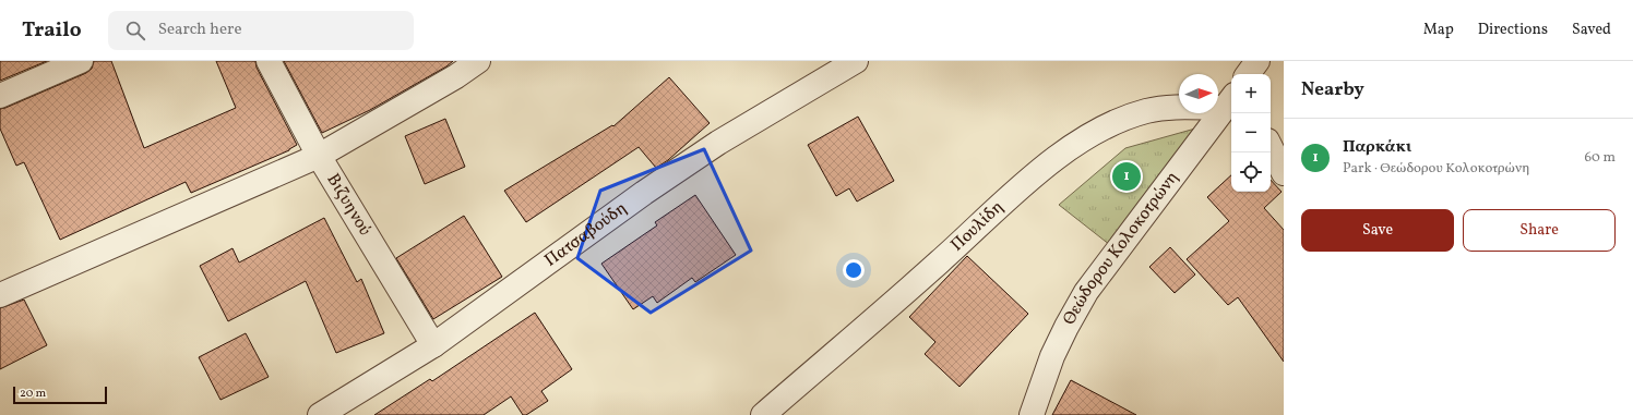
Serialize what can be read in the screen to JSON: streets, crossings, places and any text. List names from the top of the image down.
{
  "streets": {
    "street": [
      "Βιζυηνού",
      "Πουλίδη",
      "Πατσαβούδη",
      "Θεώδορου Κολοκοτρώνη"
    ]
  },
  "crossings": [
    ["Βιζυηνού", "Πατσαβούδη"],
    ["Πουλίδη", "Θεώδορου Κολοκοτρώνη"]
  ],
  "scale_bar": "20 m",
  "north": "right",
  "page": {
    "header": "Trailo",
    "search": "Search here",
    "nav": ["Map", "Directions", "Saved"],
    "heading": "Nearby",
    "map_buttons": ["+", "−"],
    "list": [
      {
        "mark": "1",
        "name": "Παρκάκι",
        "note": "Park · Θεώδορου Κολοκοτρώνη",
        "value": "60 m"
      }
    ],
    "pins": "1",
    "buttons": ["Save", "Share"],
    "scale": "20 m"
  }
}
